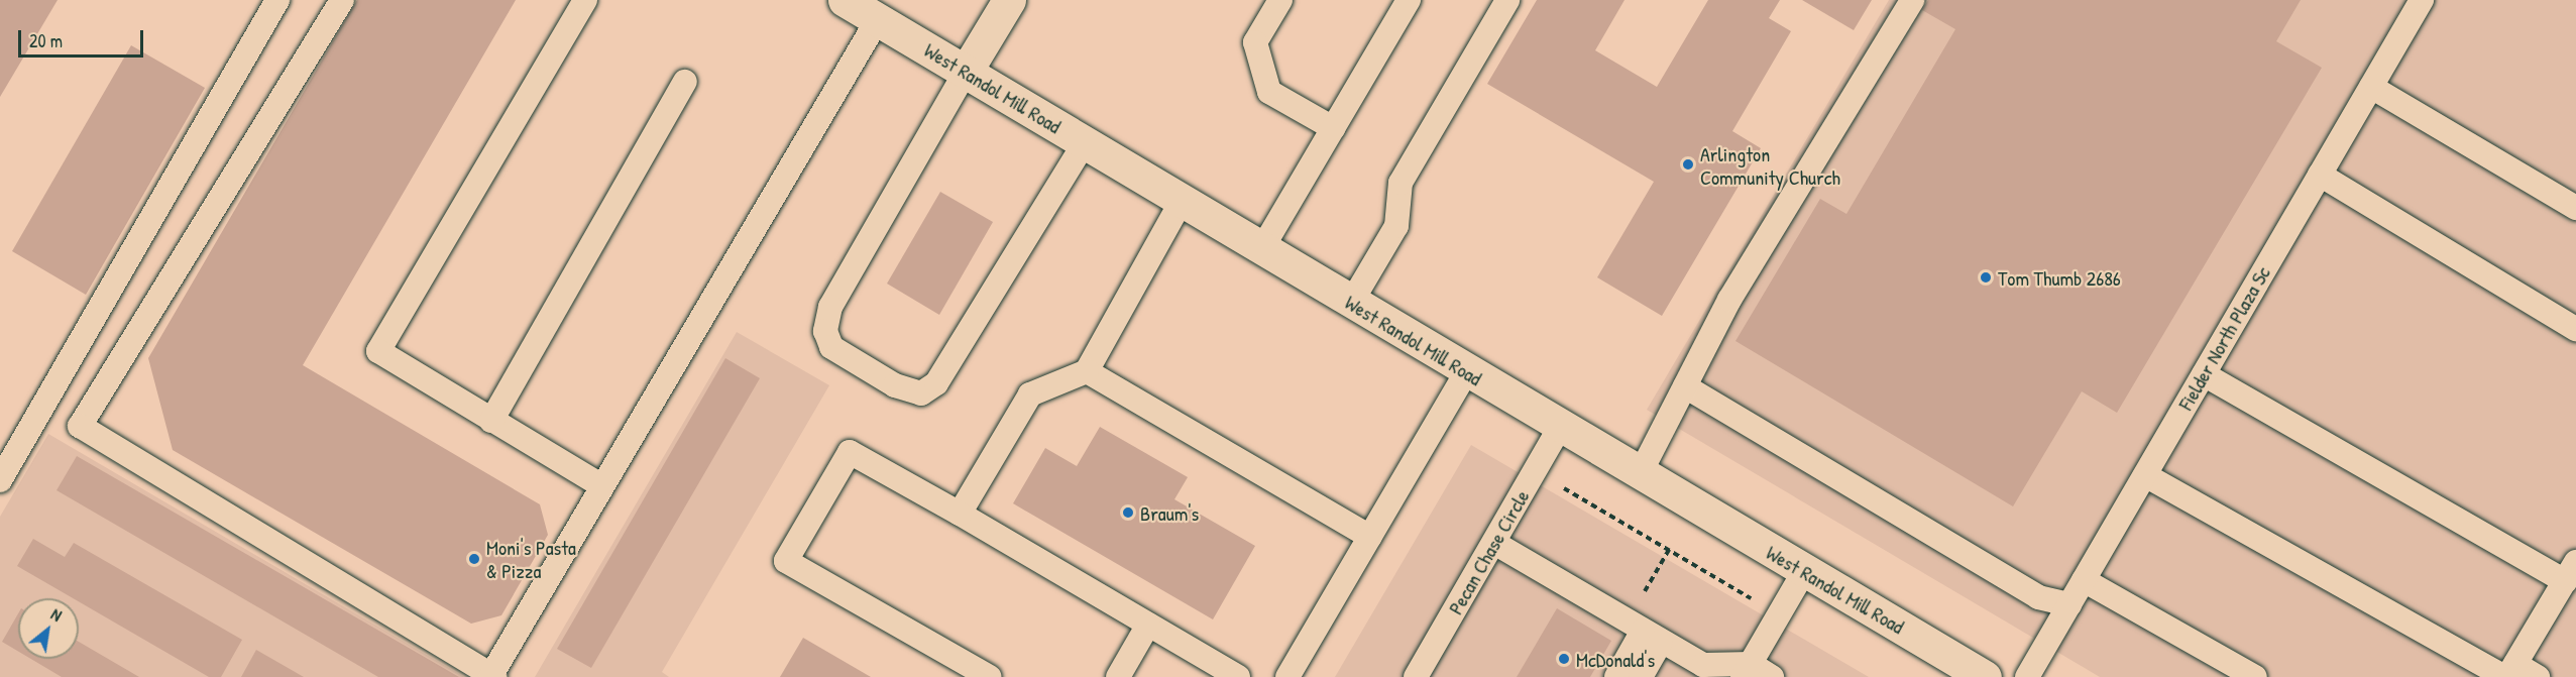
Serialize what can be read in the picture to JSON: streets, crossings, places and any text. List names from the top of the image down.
{
  "streets": {
    "main road": ["West Randol Mill Road"],
    "lane": ["Fielder North Plaza Sc", "Pecan Chase Circle"]
  },
  "crossings": [
    ["West Randol Mill Road", "Pecan Chase Circle"]
  ],
  "places": [
    "Arlington Community Church",
    "Tom Thumb 2686",
    "Braum's",
    "Moni's Pasta & Pizza",
    "McDonald's"
  ],
  "scale_bar": "20 m",
  "north": "top right"
}
